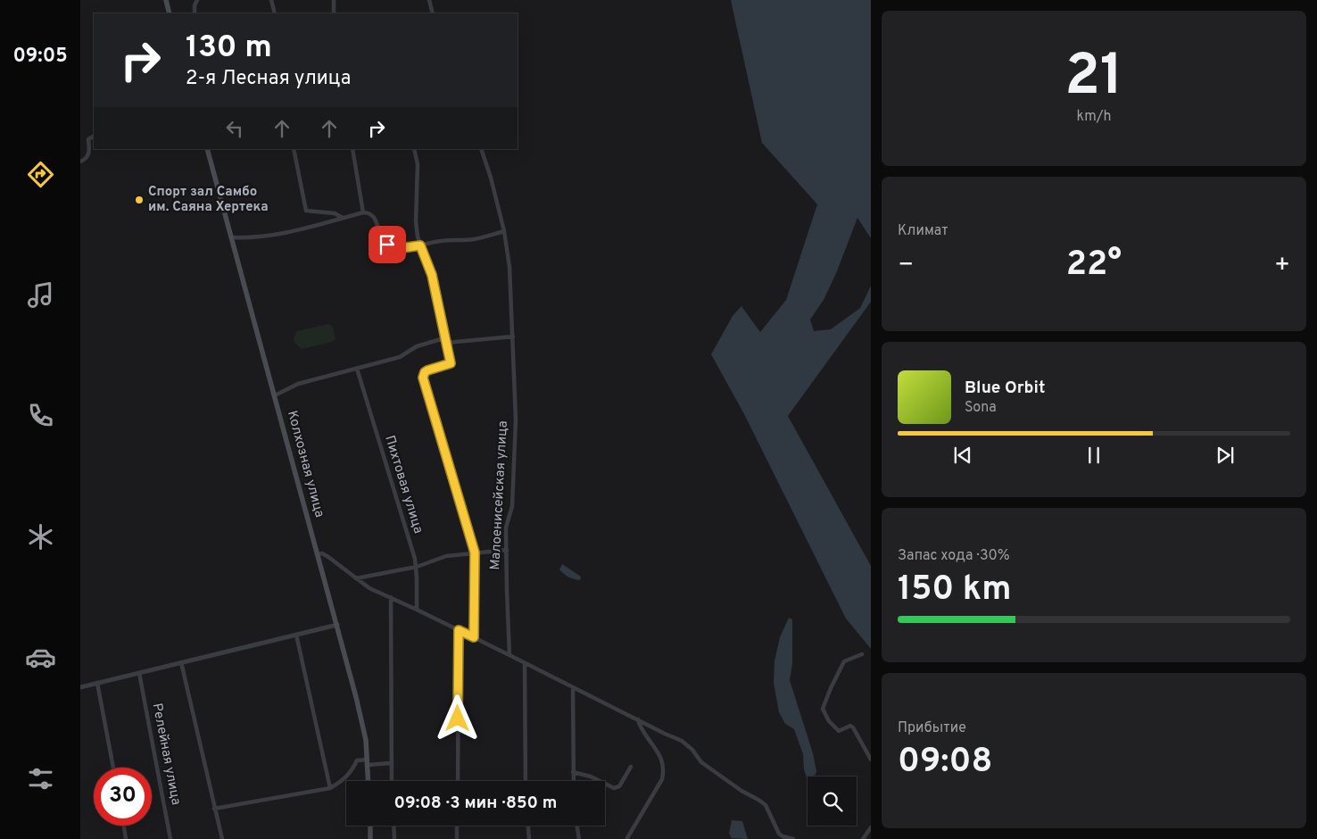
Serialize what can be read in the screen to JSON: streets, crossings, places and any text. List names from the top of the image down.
{
  "streets": {
    "main road": ["Колхозная улица"],
    "street": ["Пихтовая улица", "Малоенисейская улица", "Релейная улица"]
  },
  "places": ["Спорт зал Самбо им. Саяна Хертека"],
  "page": {
    "tabs": "09:05",
    "tile": [
      ["21", "km/h"],
      "Климат",
      ["Запас хода · 30%", "150 km"],
      ["Прибытие", "09:08"]
    ],
    "turn": ["130 m", "2-я Лесная улица"],
    "heat": ["−", "22°", "+"],
    "song": ["Blue Orbit", "Sona"],
    "limit": "30",
    "trip": "09:08 · 3 мин · 850 m"
  }
}
